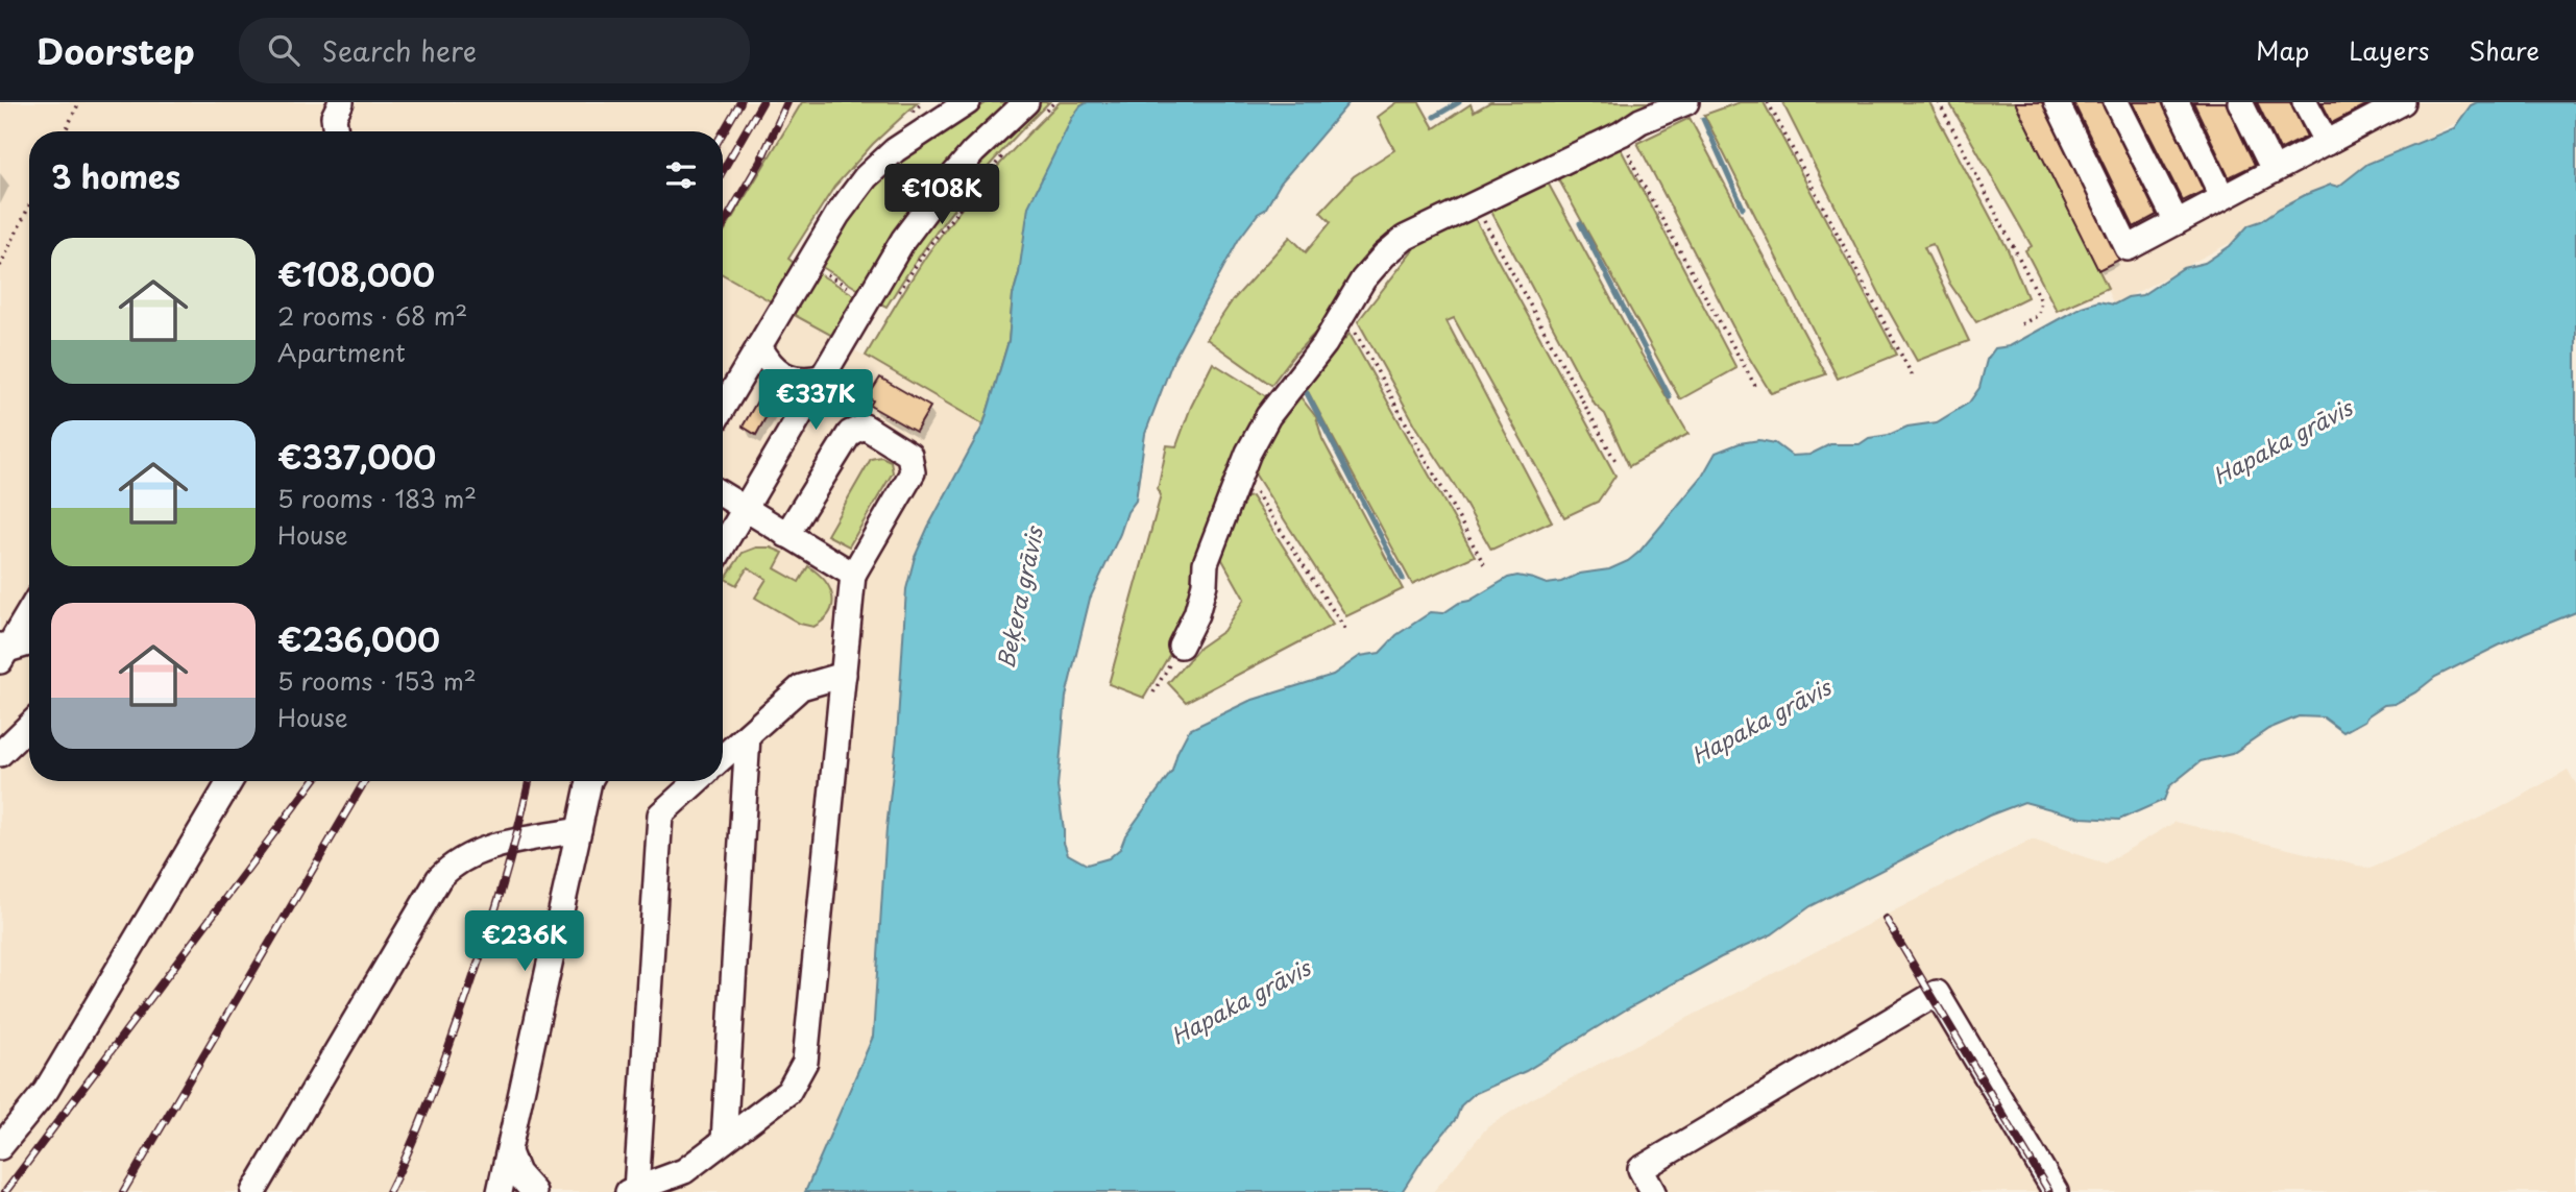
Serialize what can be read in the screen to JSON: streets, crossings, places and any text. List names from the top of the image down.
{
  "water": ["Hapaka grāvis", "Beķera grāvis"],
  "page": {
    "header": "Doorstep",
    "search": "Search here",
    "nav": ["Map", "Layers", "Share"],
    "heading": "3 homes",
    "price": ["€108K", "€337K", "€236K"],
    "list": [
      {
        "name": "€108,000",
        "note": "2 rooms · 68 m² · Apartment"
      },
      {
        "name": "€337,000",
        "note": "5 rooms · 183 m² · House"
      },
      {
        "name": "€236,000",
        "note": "5 rooms · 153 m² · House"
      }
    ]
  }
}
